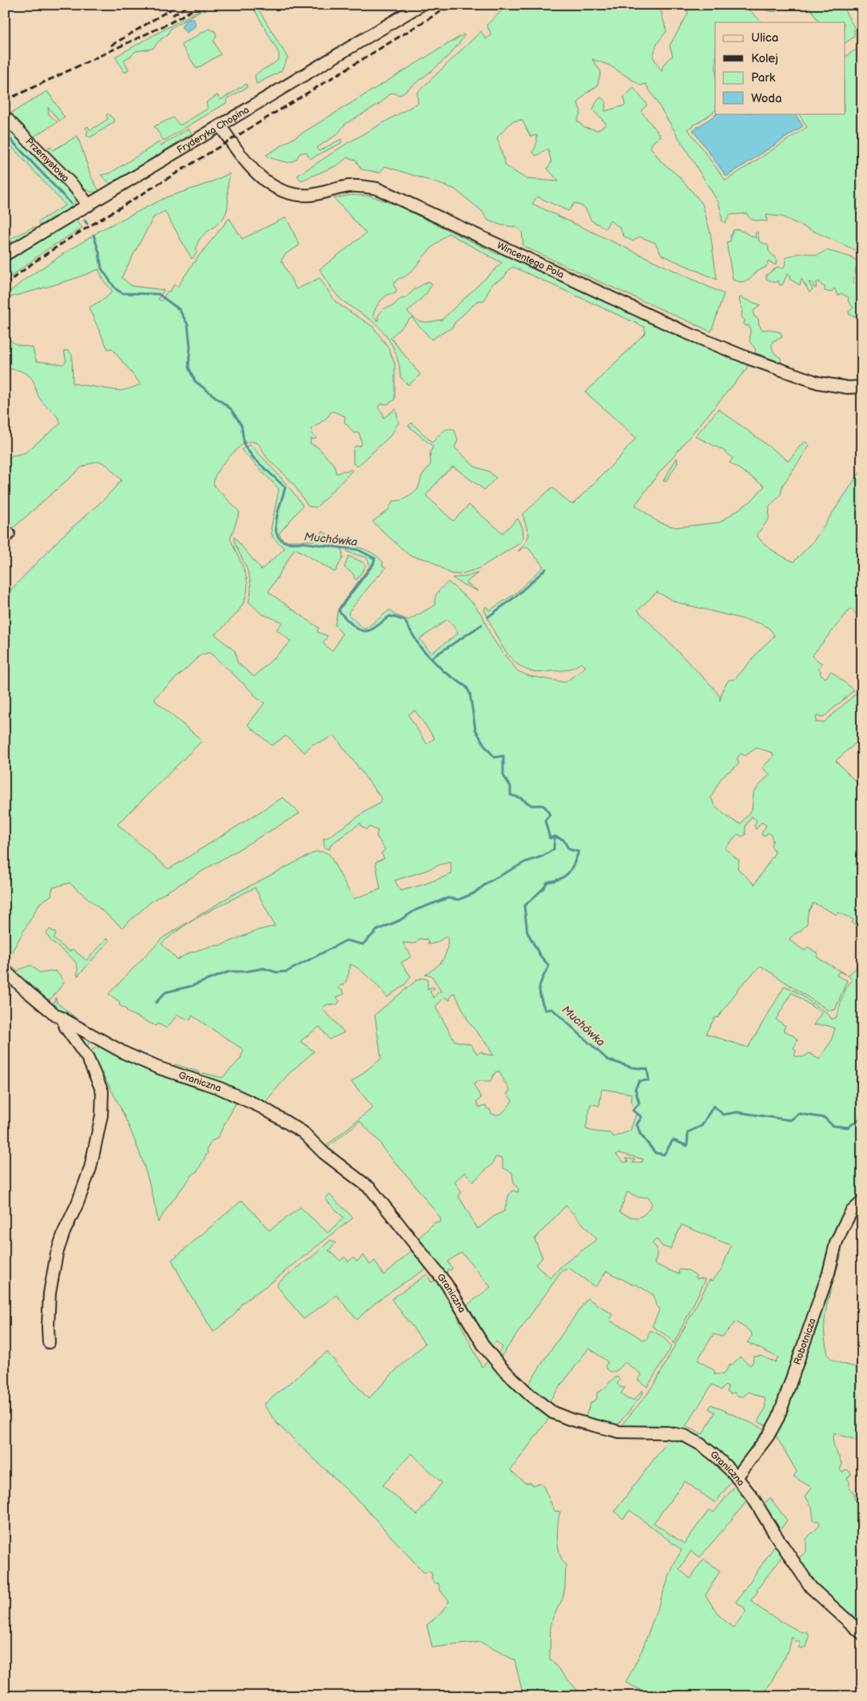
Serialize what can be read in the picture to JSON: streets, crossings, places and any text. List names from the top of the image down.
{
  "streets": {
    "street": [
      "Fryderyka Chopina",
      "Przemysłowa",
      "Wincentego Pola",
      "Graniczna",
      "Robotnicza"
    ]
  },
  "crossings": [
    ["Fryderyka Chopina", "Przemysłowa"],
    ["Fryderyka Chopina", "Wincentego Pola"],
    ["Graniczna", "Robotnicza"]
  ],
  "water": ["Muchówka"],
  "legend": [
    "Ulica",
    "Kolej",
    "Park",
    "Woda"
  ]
}
